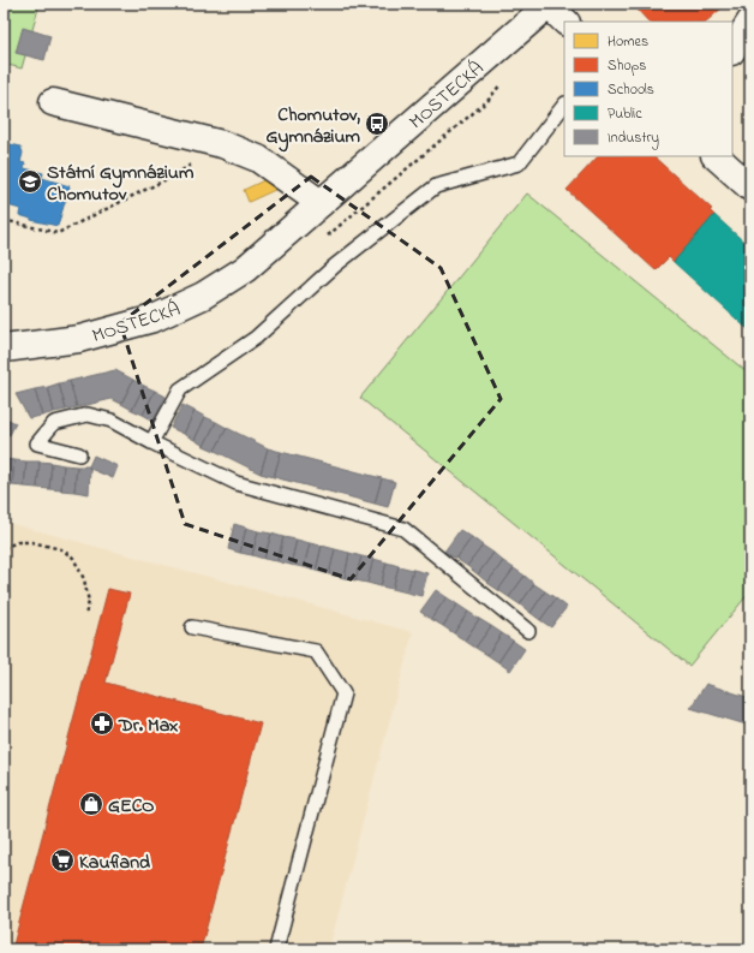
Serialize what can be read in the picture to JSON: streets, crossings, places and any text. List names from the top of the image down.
{
  "streets": {
    "street": ["MOSTECKÁ"]
  },
  "places": {
    "bus stop": ["Chomutov, Gymnázium"],
    "school or university": ["Státní Gymnázium Chomutov"],
    "pharmacy": ["Dr. Max"],
    "shop": ["GECO"],
    "supermarket": ["Kaufland"]
  },
  "legend": [
    "Homes",
    "Shops",
    "Schools",
    "Public",
    "Industry"
  ]
}
